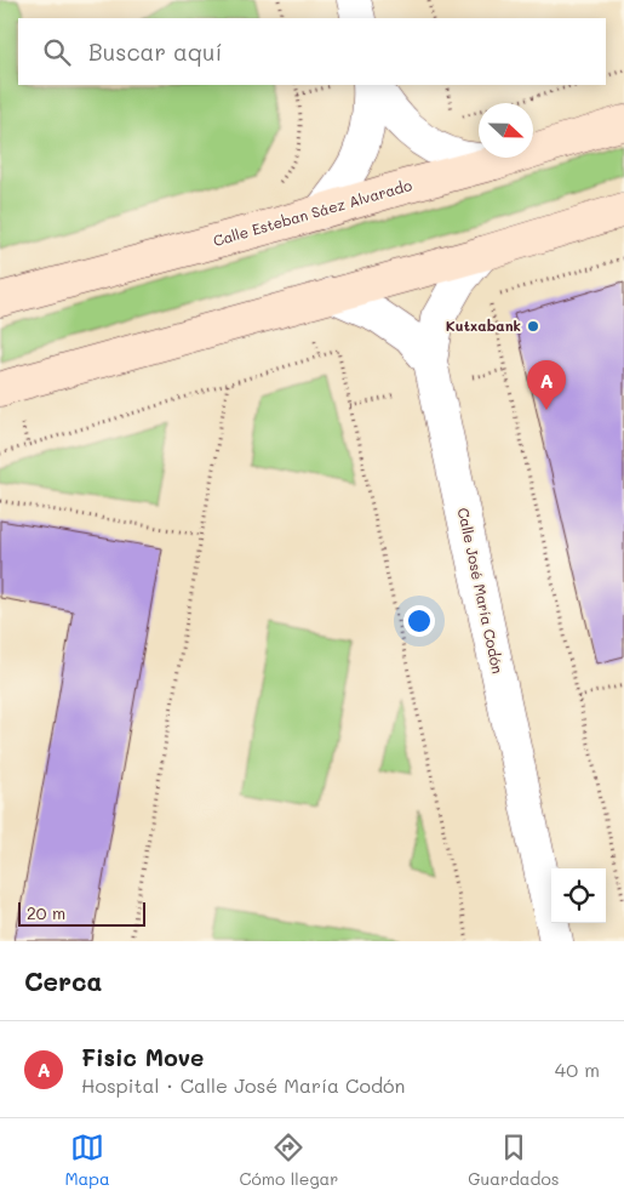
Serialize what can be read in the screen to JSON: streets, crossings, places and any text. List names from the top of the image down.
{
  "streets": {
    "main road": ["Calle Esteban Sáez Alvarado"],
    "street": ["Calle José María Codón"]
  },
  "places": ["Kutxabank"],
  "scale_bar": "20 m",
  "north": "right",
  "page": {
    "search": "Buscar aquí",
    "pins": "A",
    "scale": "20 m",
    "heading": "Cerca",
    "list": [
      {
        "mark": "A",
        "name": "Fisic Move",
        "note": "Hospital · Calle José María Codón",
        "value": "40 m"
      }
    ],
    "nav": ["Mapa", "Cómo llegar", "Guardados"]
  }
}
